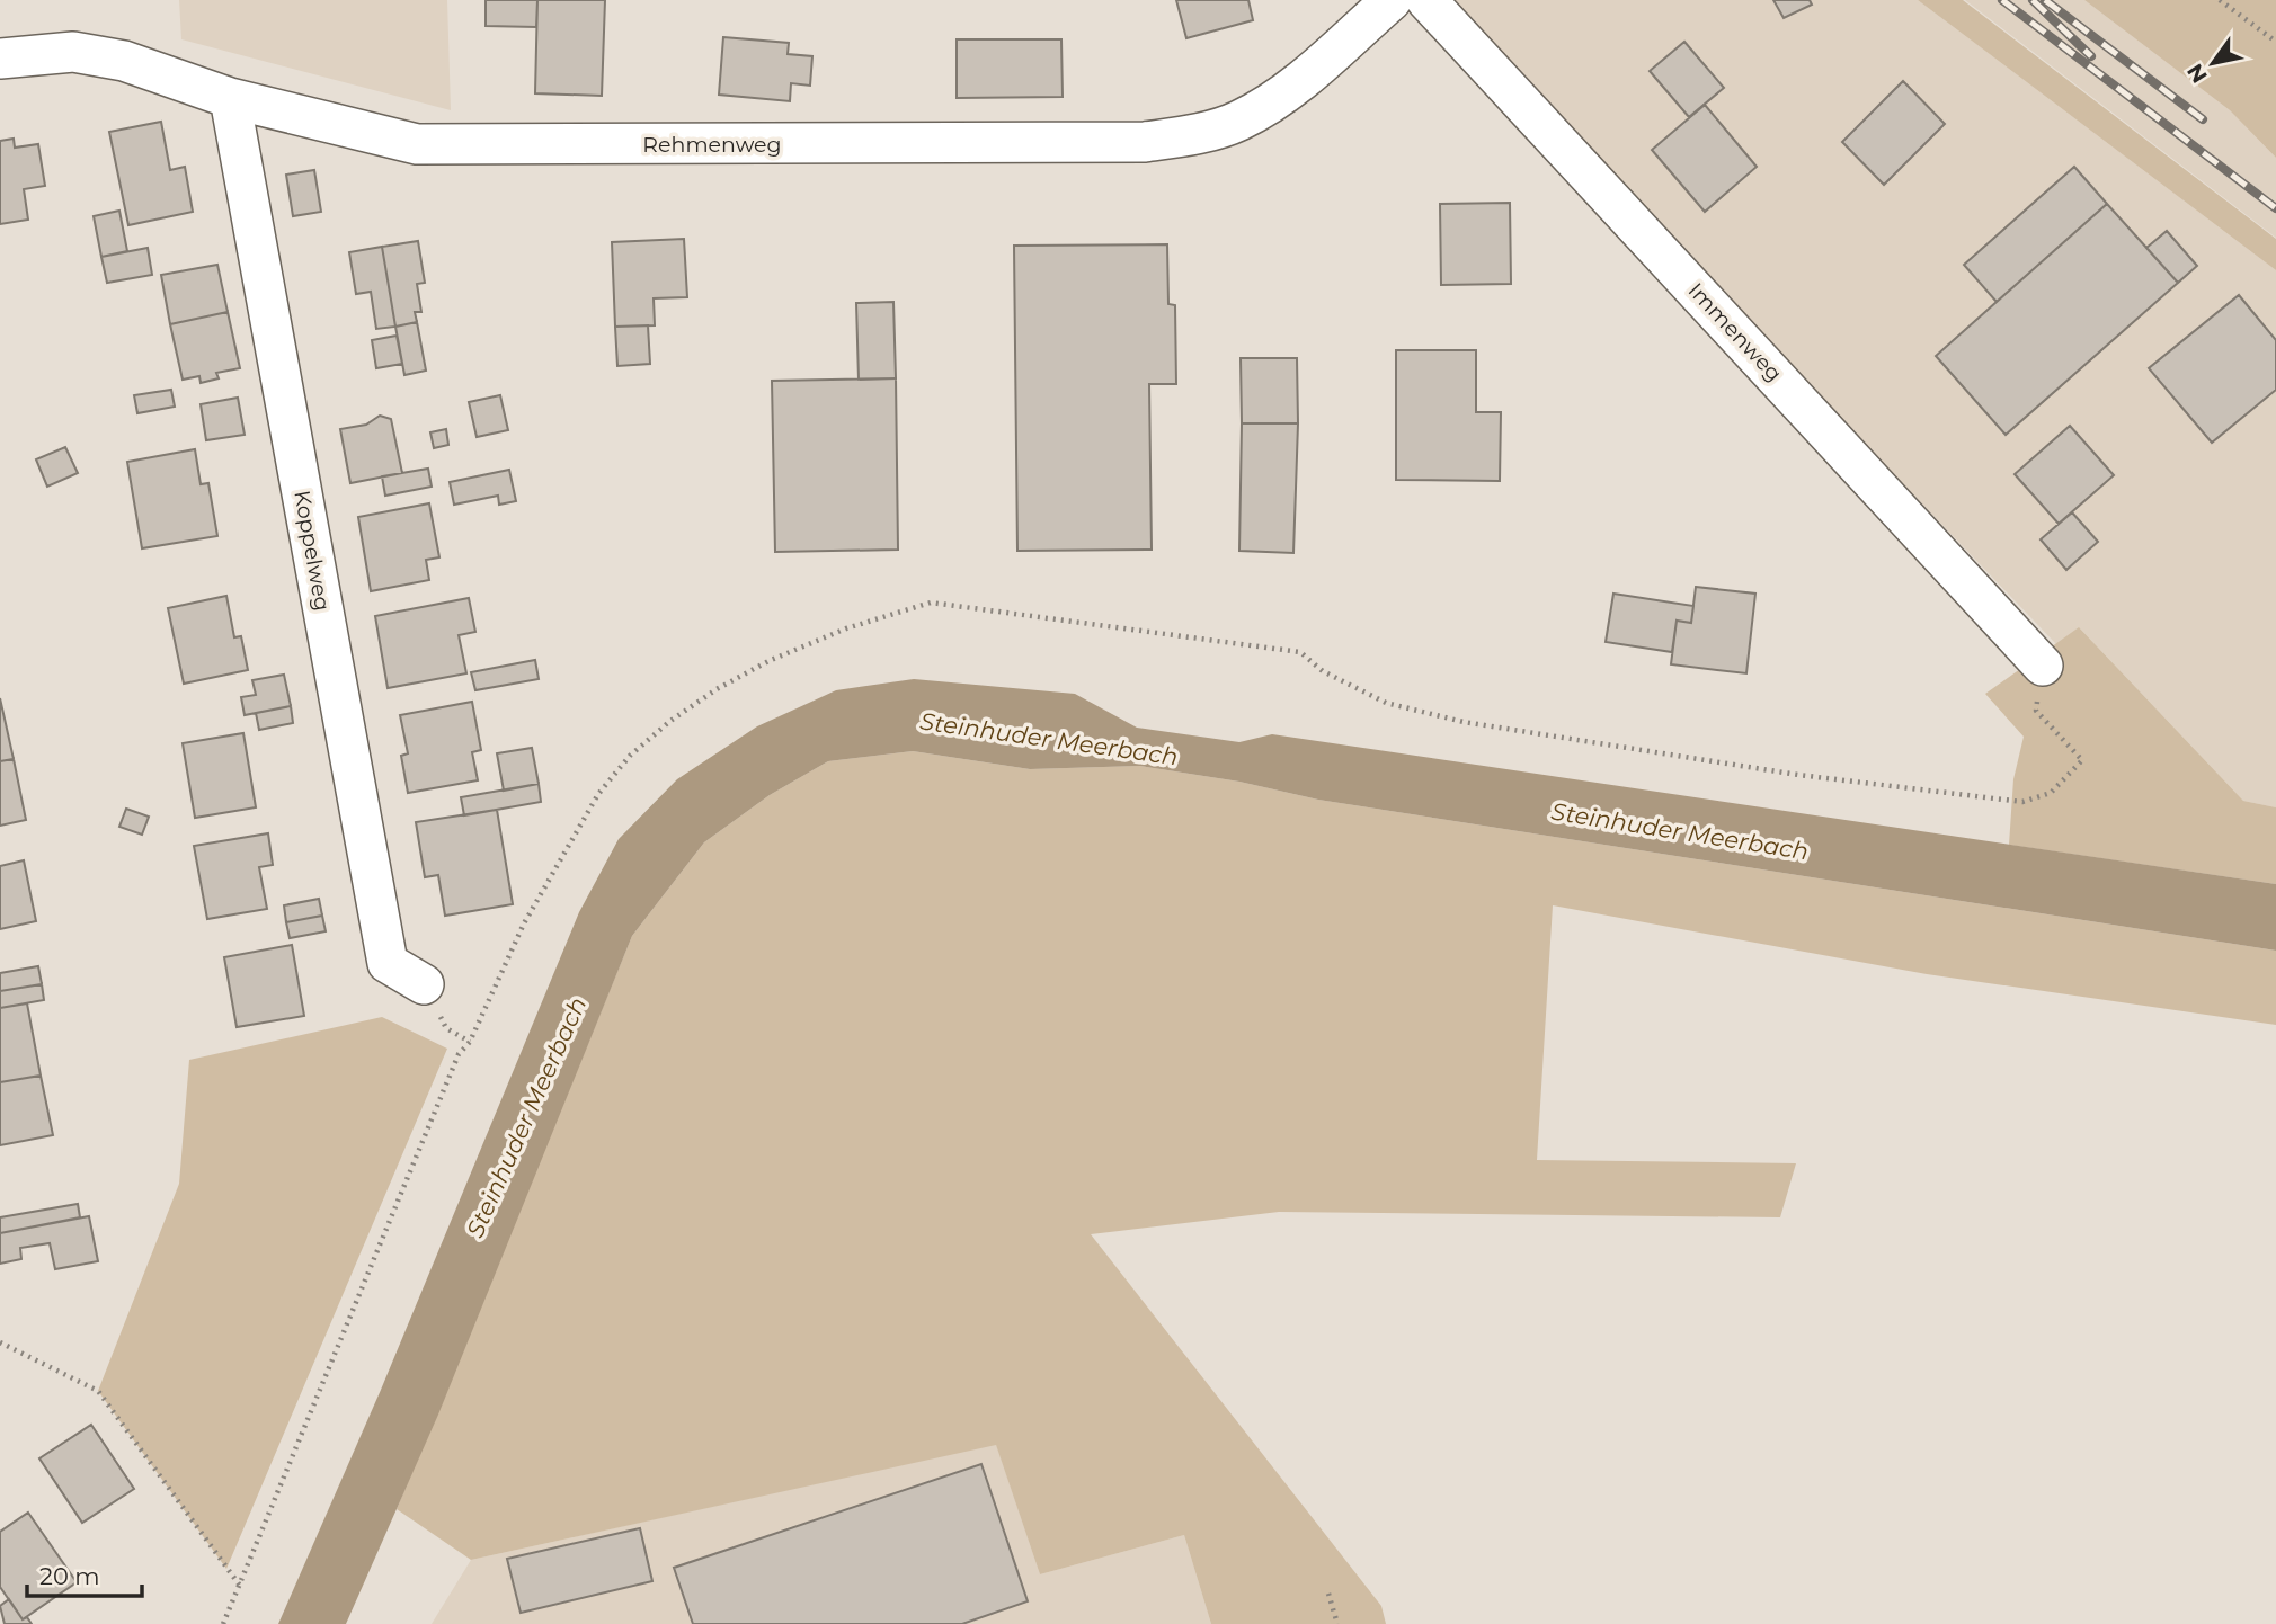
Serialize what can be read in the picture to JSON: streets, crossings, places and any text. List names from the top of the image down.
{
  "streets": {
    "street": ["Rehmenweg", "Immenweg", "Koppelweg"]
  },
  "crossings": [
    ["Rehmenweg", "Koppelweg"]
  ],
  "water": ["Steinhuder Meerbach"],
  "scale_bar": "20 m",
  "north": "bottom left"
}
